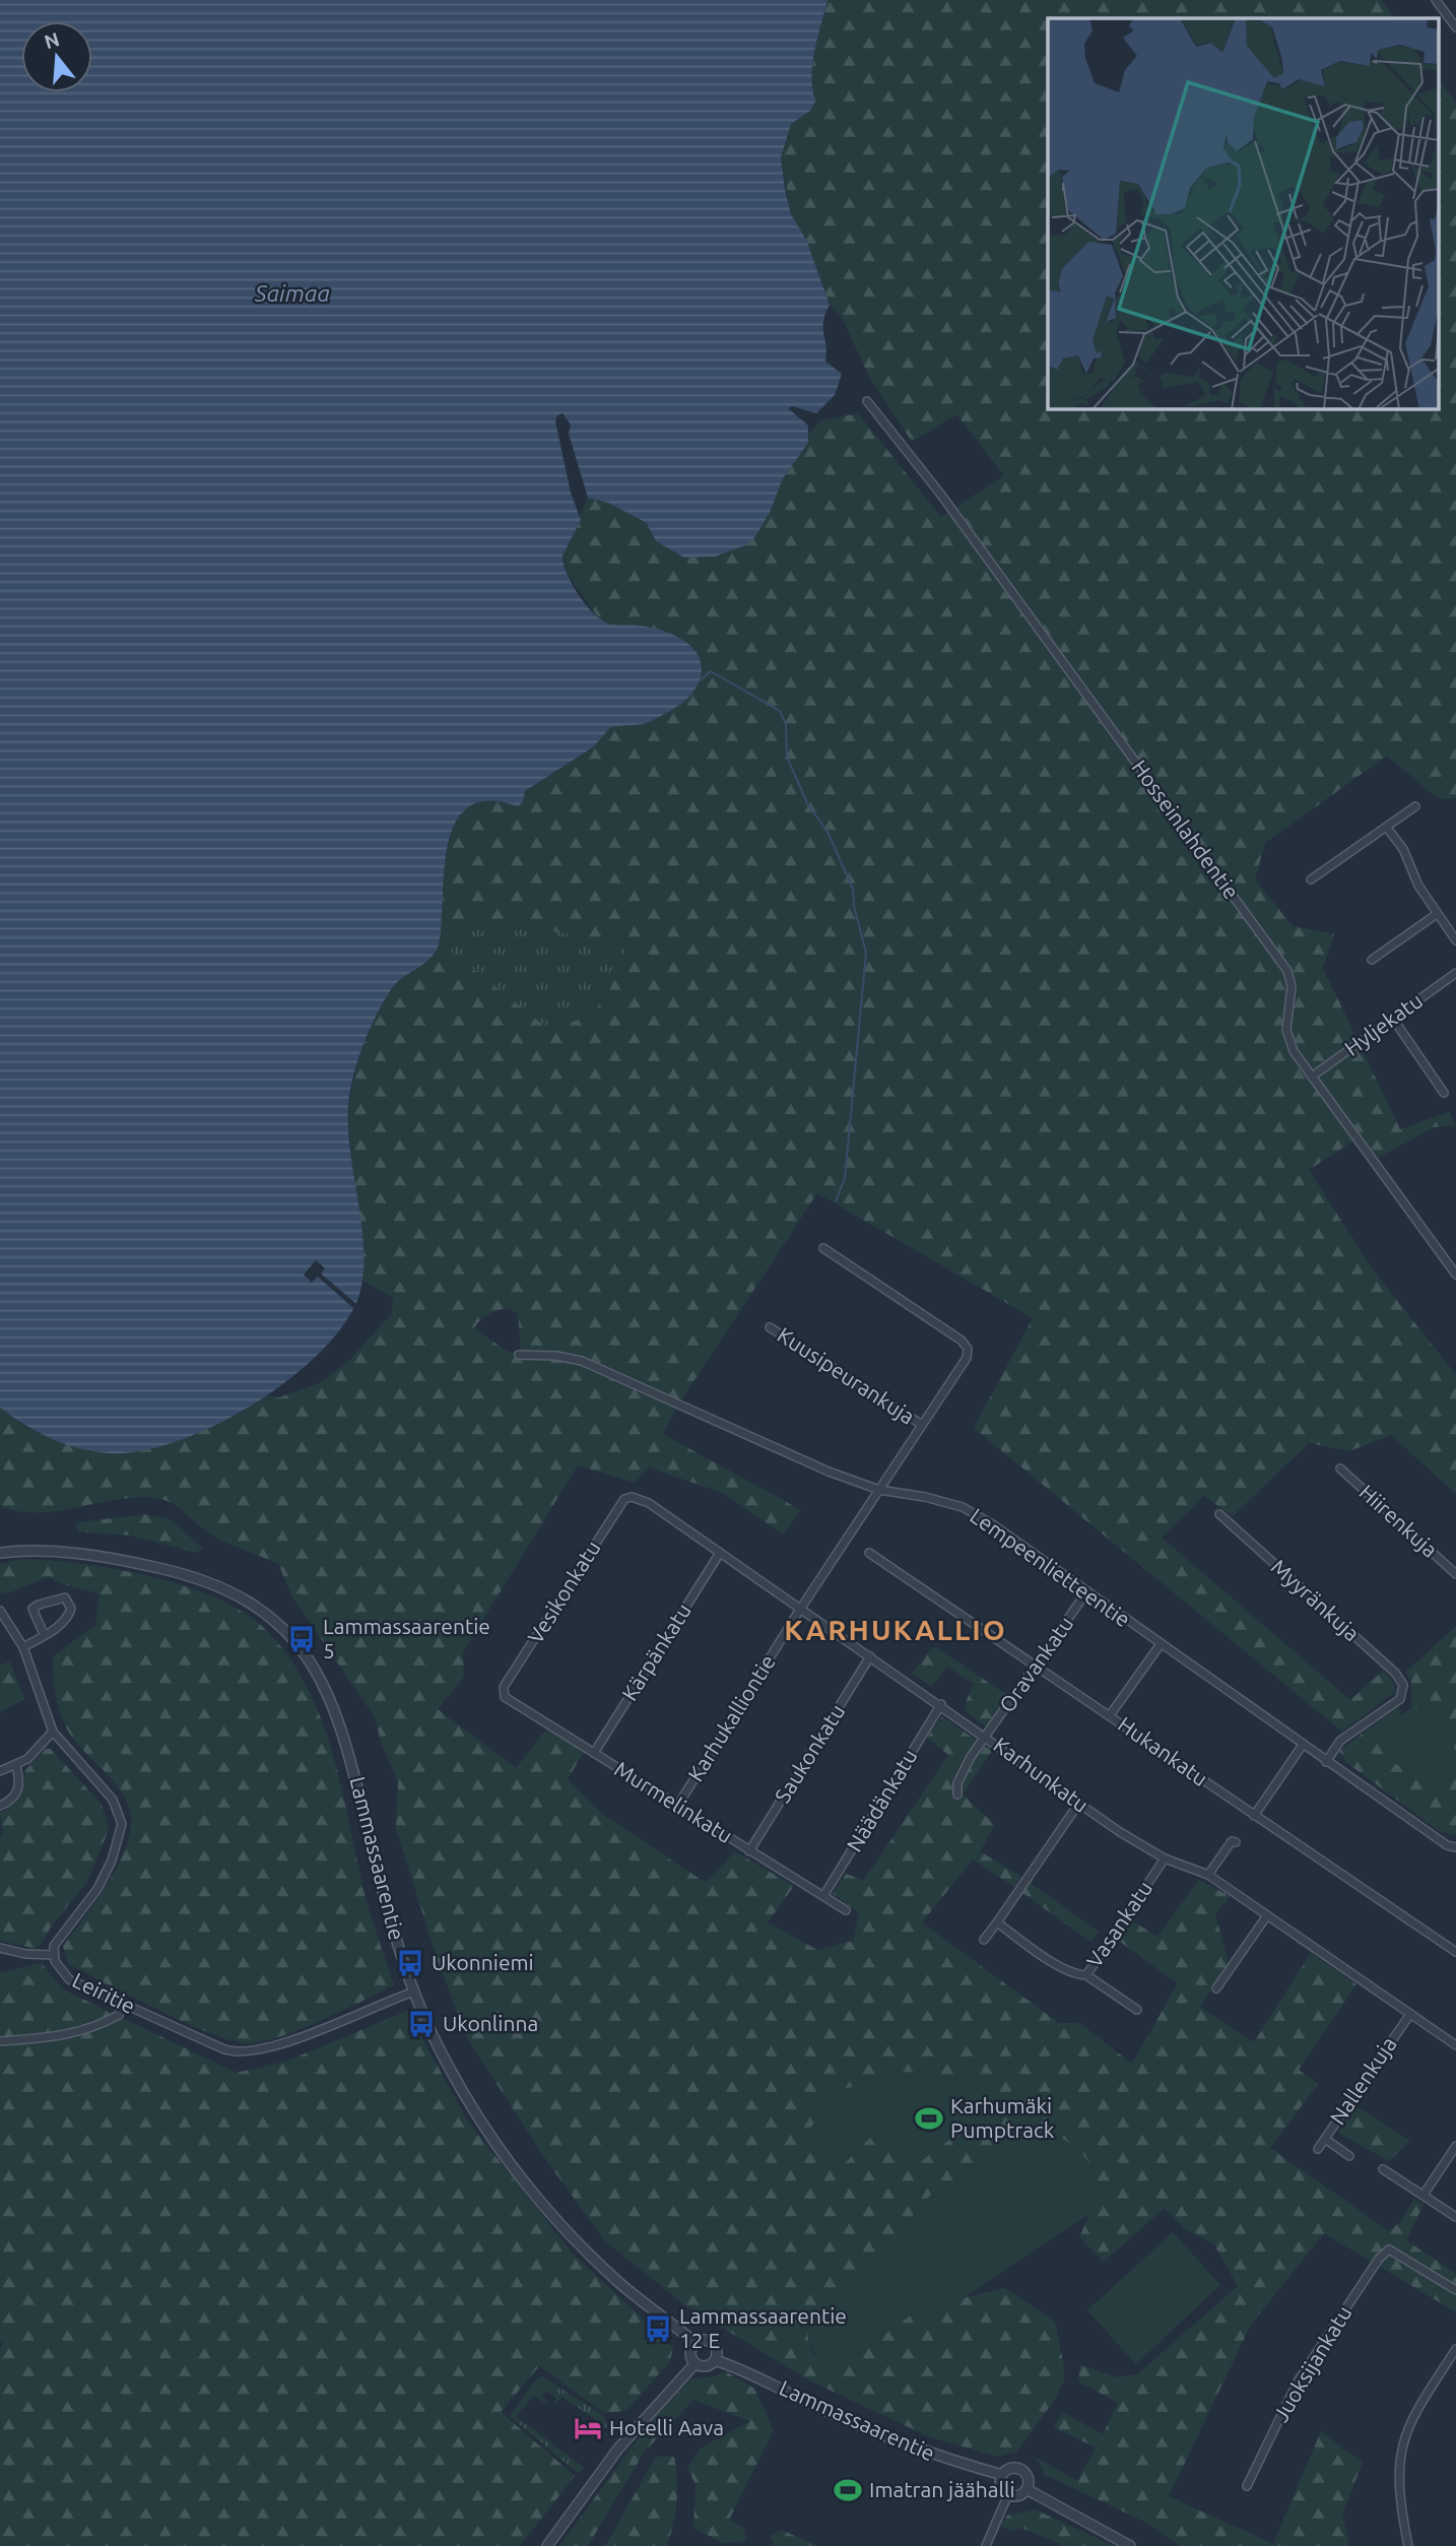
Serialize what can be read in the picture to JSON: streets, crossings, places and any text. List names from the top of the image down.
{
  "streets": {
    "street": [
      "Hosseinlahdentie",
      "Hyljekatu",
      "Kuusipeurankuja",
      "Hiirenkuja",
      "Lempeenlietteentie",
      "Vesikonkatu",
      "Myyränkuja",
      "Kärpänkatu",
      "Oravankatu",
      "Karhukalliontie",
      "Hukankatu",
      "Saukonkatu",
      "Karhunkatu",
      "Näädänkatu",
      "Murmelinkatu",
      "Lammassaarentie",
      "Vasankatu",
      "Leiritie",
      "Nallenkuja",
      "Juoksijankatu"
    ]
  },
  "crossings": [
    ["Hosseinlahdentie", "Hyljekatu"],
    ["Kuusipeurankuja", "Karhukalliontie"],
    ["Lempeenlietteentie", "Myyränkuja"],
    ["Lempeenlietteentie", "Oravankatu"],
    ["Lempeenlietteentie", "Karhukalliontie"],
    ["Vesikonkatu", "Karhunkatu"],
    ["Vesikonkatu", "Murmelinkatu"],
    ["Kärpänkatu", "Karhunkatu"],
    ["Kärpänkatu", "Murmelinkatu"],
    ["Oravankatu", "Hukankatu"],
    ["Oravankatu", "Karhunkatu"],
    ["Karhukalliontie", "Karhunkatu"],
    ["Karhukalliontie", "Murmelinkatu"],
    ["Saukonkatu", "Karhunkatu"],
    ["Saukonkatu", "Murmelinkatu"],
    ["Karhunkatu", "Näädänkatu"],
    ["Karhunkatu", "Vasankatu"],
    ["Karhunkatu", "Nallenkuja"],
    ["Näädänkatu", "Murmelinkatu"],
    ["Lammassaarentie", "Leiritie"]
  ],
  "districts": ["KARHUKALLIO"],
  "water": ["Saimaa"],
  "places": {
    "bus stop": [
      "Lammassaarentie 5",
      "Ukonniemi",
      "Ukonlinna",
      "Lammassaarentie 12 E"
    ],
    "sports": ["Karhumäki Pumptrack", "Imatran jäähalli"],
    "hotel": ["Hotelli Aava"]
  },
  "north": "top"
}
